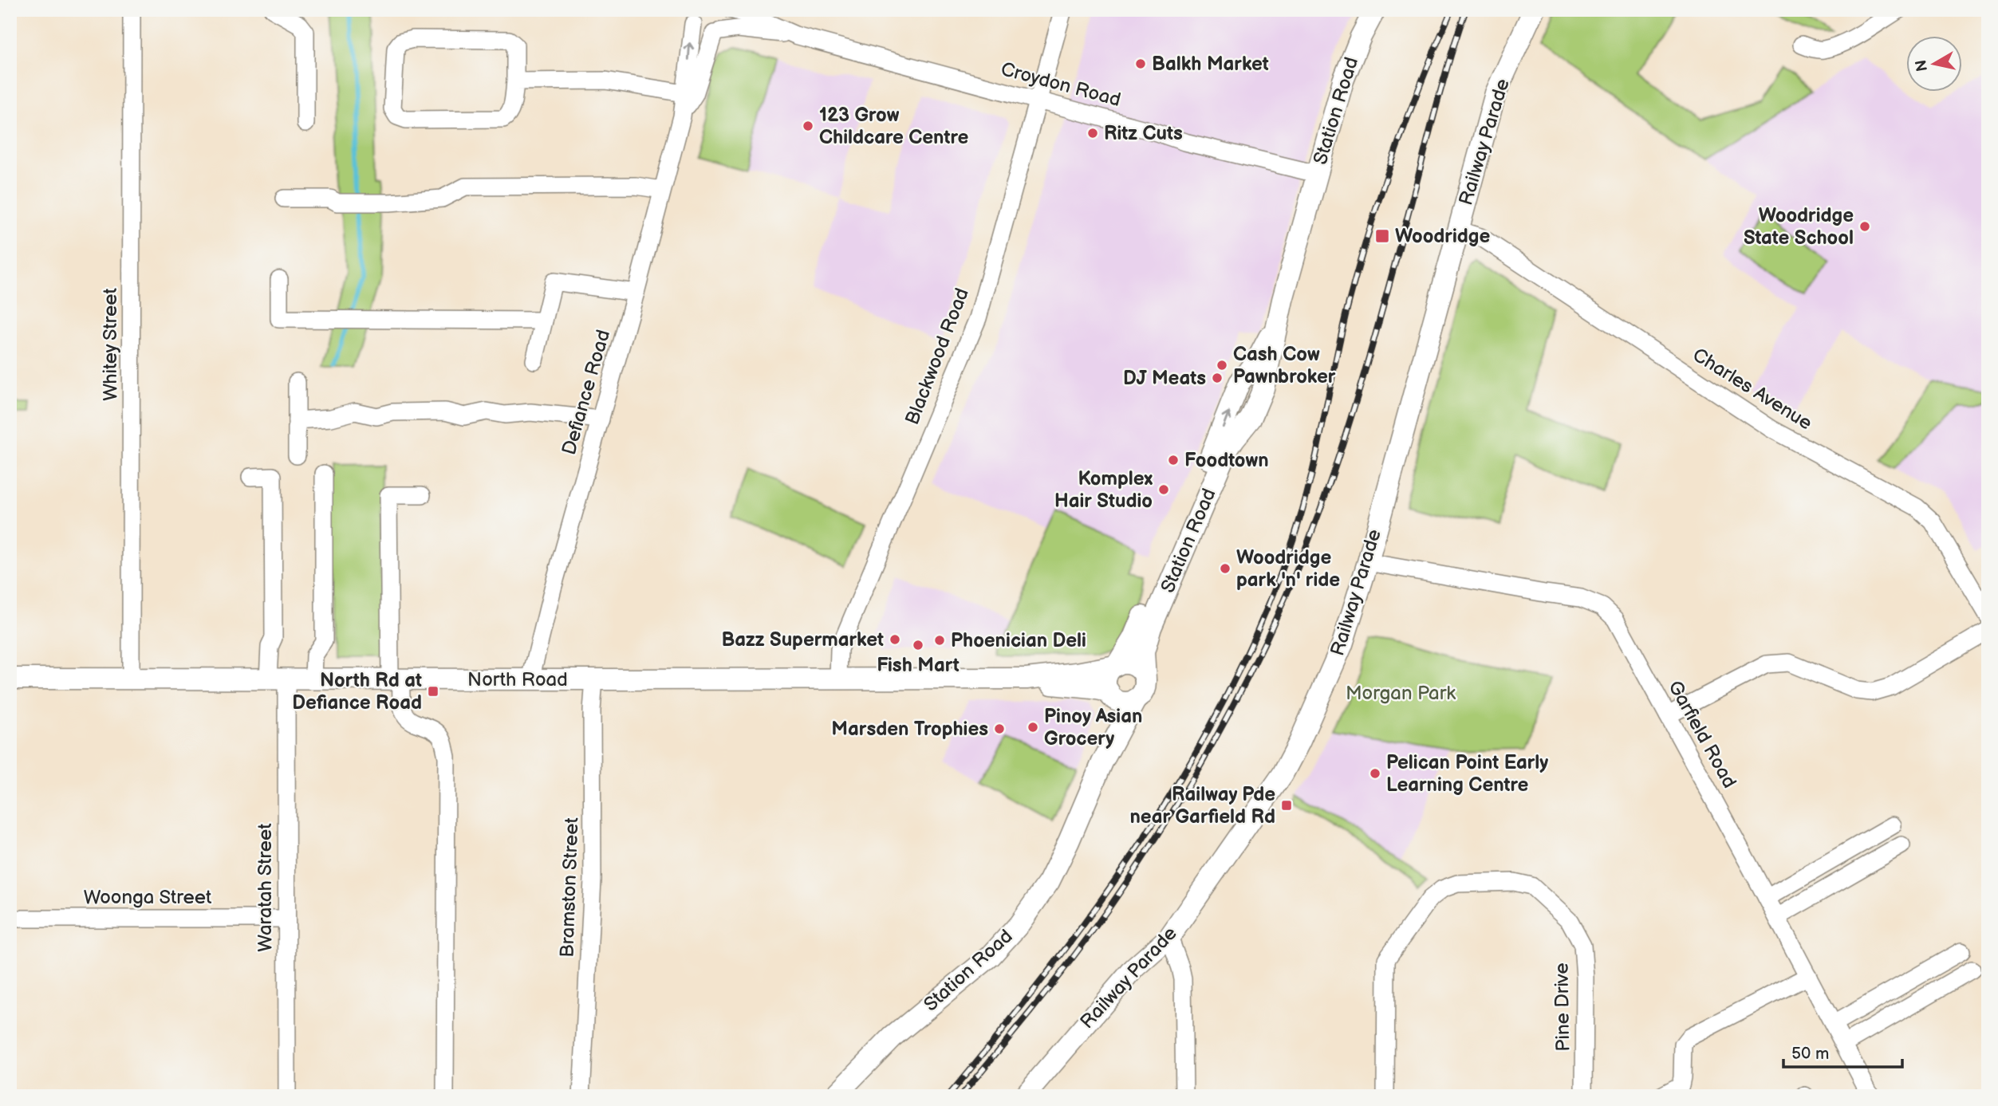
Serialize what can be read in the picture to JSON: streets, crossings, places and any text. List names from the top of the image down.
{
  "streets": {
    "street": [
      "Croydon Road",
      "Station Road",
      "Railway Parade",
      "Whitey Street",
      "Blackwood Road",
      "Charles Avenue",
      "Defiance Road",
      "North Road",
      "Garfield Road",
      "Waratah Street",
      "Bramston Street",
      "Woonga Street",
      "Pine Drive"
    ]
  },
  "crossings": [
    ["Croydon Road", "Station Road"],
    ["Croydon Road", "Blackwood Road"],
    ["Croydon Road", "Defiance Road"],
    ["Station Road", "North Road"],
    ["Railway Parade", "Charles Avenue"],
    ["Railway Parade", "Garfield Road"],
    ["Whitey Street", "North Road"],
    ["Blackwood Road", "North Road"],
    ["Defiance Road", "North Road"],
    ["North Road", "Waratah Street"],
    ["North Road", "Bramston Street"],
    ["Waratah Street", "Woonga Street"]
  ],
  "parks": ["Morgan Park"],
  "places": {
    "other": [
      "Balkh Market",
      "123 Grow Childcare Centre",
      "Ritz Cuts",
      "Woodridge State School",
      "Cash Cow Pawnbroker",
      "DJ Meats",
      "Foodtown",
      "Komplex Hair Studio",
      "Woodridge park 'n' ride",
      "Bazz Supermarket",
      "Phoenician Deli",
      "Fish Mart",
      "Pinoy Asian Grocery",
      "Marsden Trophies",
      "Pelican Point Early Learning Centre"
    ],
    "transit": ["Woodridge", "North Rd at Defiance Road", "Railway Pde near Garfield Rd"]
  },
  "scale_bar": "50 m",
  "north": "left"
}
